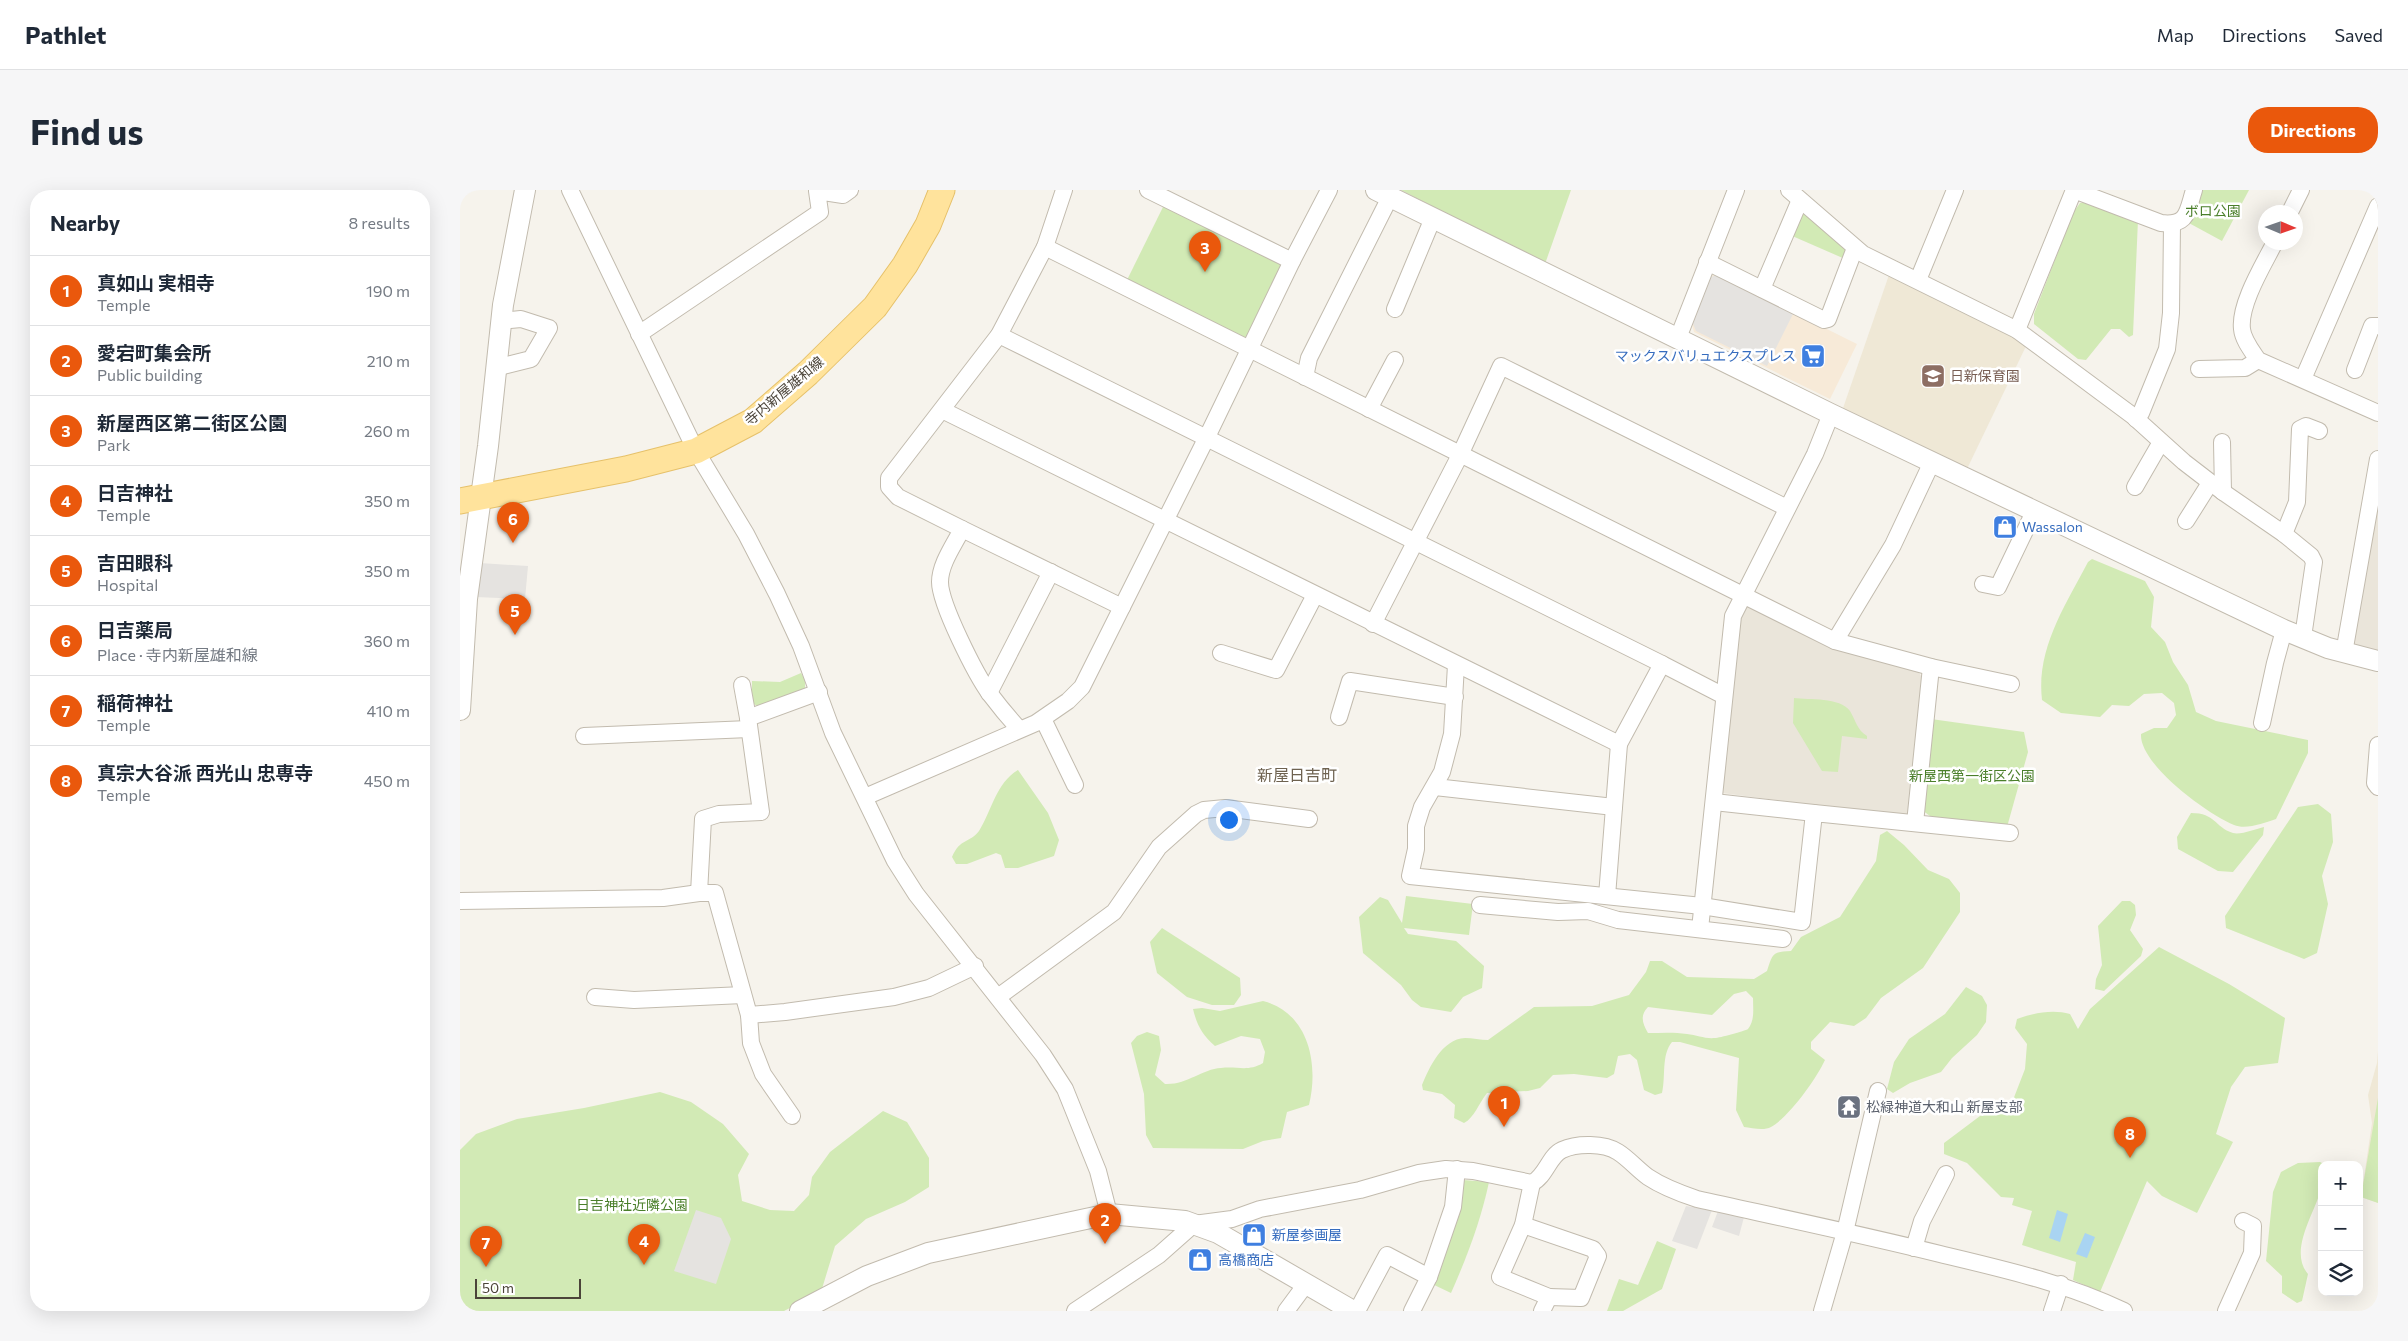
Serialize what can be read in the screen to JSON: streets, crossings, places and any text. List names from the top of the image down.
{
  "streets": {
    "main road": ["寺内新屋雄和線"]
  },
  "districts": ["新屋日吉町"],
  "parks": ["ボロ公園", "新屋西第一街区公園", "日吉神社近隣公園"],
  "places": {
    "supermarket": ["マックスバリュエクスプレス"],
    "school or university": ["日新保育園"],
    "shop": ["Wassalon", "新屋参画屋", "高橋商店"],
    "temple": ["松緑神道大和山 新屋支部"]
  },
  "scale_bar": "50 m",
  "north": "right",
  "page": {
    "header": "Pathlet",
    "nav": ["Map", "Directions", "Saved"],
    "buttons": "Directions",
    "title": "Find us",
    "heading": ["Nearby", "8 results"],
    "pins": [
      "3",
      "6",
      "5",
      "1",
      "8",
      "2",
      "4",
      "7"
    ],
    "list": [
      {
        "mark": "1",
        "name": "真如山 実相寺",
        "note": "Temple",
        "value": "190 m"
      },
      {
        "mark": "2",
        "name": "愛宕町集会所",
        "note": "Public building",
        "value": "210 m"
      },
      {
        "mark": "3",
        "name": "新屋西区第二街区公園",
        "note": "Park",
        "value": "260 m"
      },
      {
        "mark": "4",
        "name": "日吉神社",
        "note": "Temple",
        "value": "350 m"
      },
      {
        "mark": "5",
        "name": "吉田眼科",
        "note": "Hospital",
        "value": "350 m"
      },
      {
        "mark": "6",
        "name": "日吉薬局",
        "note": "Place · 寺内新屋雄和線",
        "value": "360 m"
      },
      {
        "mark": "7",
        "name": "稲荷神社",
        "note": "Temple",
        "value": "410 m"
      },
      {
        "mark": "8",
        "name": "真宗大谷派 西光山 忠専寺",
        "note": "Temple",
        "value": "450 m"
      }
    ],
    "map_buttons": ["+", "−"],
    "scale": "50 m"
  }
}
